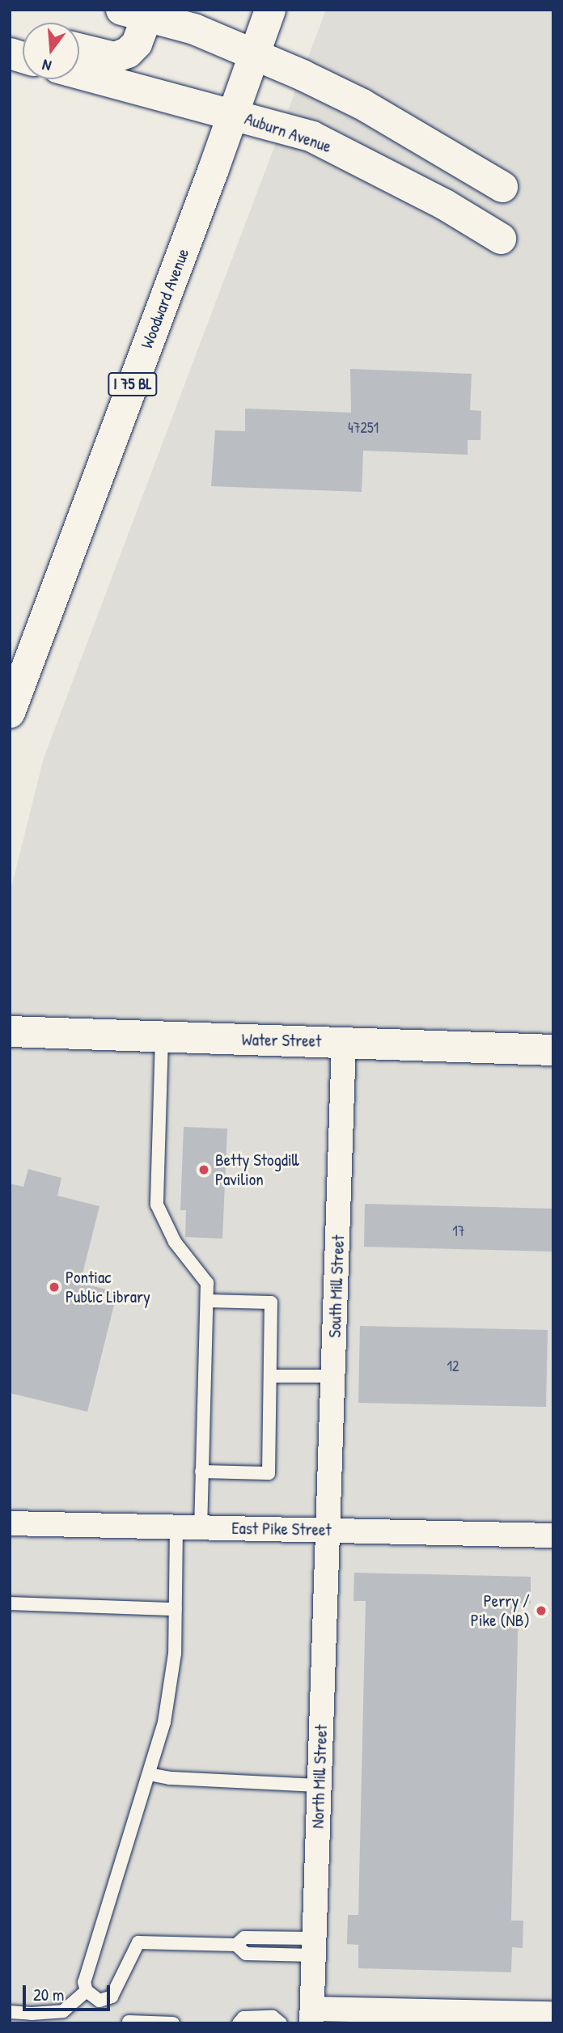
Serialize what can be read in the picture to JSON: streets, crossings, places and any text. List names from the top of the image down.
{
  "streets": {
    "main road": [
      "Auburn Avenue",
      "Woodward Avenue",
      "I 75 BL",
      "Water Street"
    ],
    "street": ["South Mill Street", "East Pike Street", "North Mill Street"]
  },
  "crossings": [
    ["Auburn Avenue", "Woodward Avenue"],
    ["Water Street", "South Mill Street"],
    ["South Mill Street", "East Pike Street"],
    ["South Mill Street", "North Mill Street"],
    ["East Pike Street", "North Mill Street"]
  ],
  "places": ["Betty Stogdill Pavilion", "Pontiac Public Library", "Perry / Pike (NB)"],
  "house_numbers": ["47251", "17", "12"],
  "scale_bar": "20 m",
  "north": "bottom"
}
